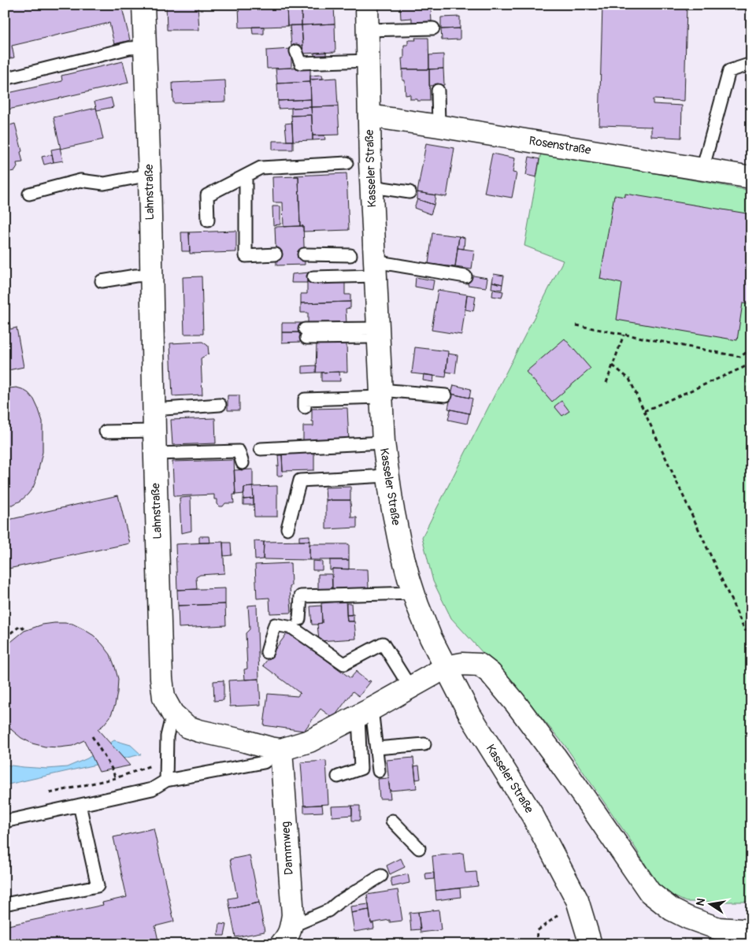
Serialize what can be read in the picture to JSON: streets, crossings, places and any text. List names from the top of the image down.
{
  "streets": {
    "street": [
      "Rosenstraße",
      "Kasseler Straße",
      "Lahnstraße",
      "Dammweg"
    ]
  },
  "crossings": [
    ["Rosenstraße", "Kasseler Straße"],
    ["Kasseler Straße", "Lahnstraße"],
    ["Lahnstraße", "Dammweg"]
  ],
  "north": "left"
}
